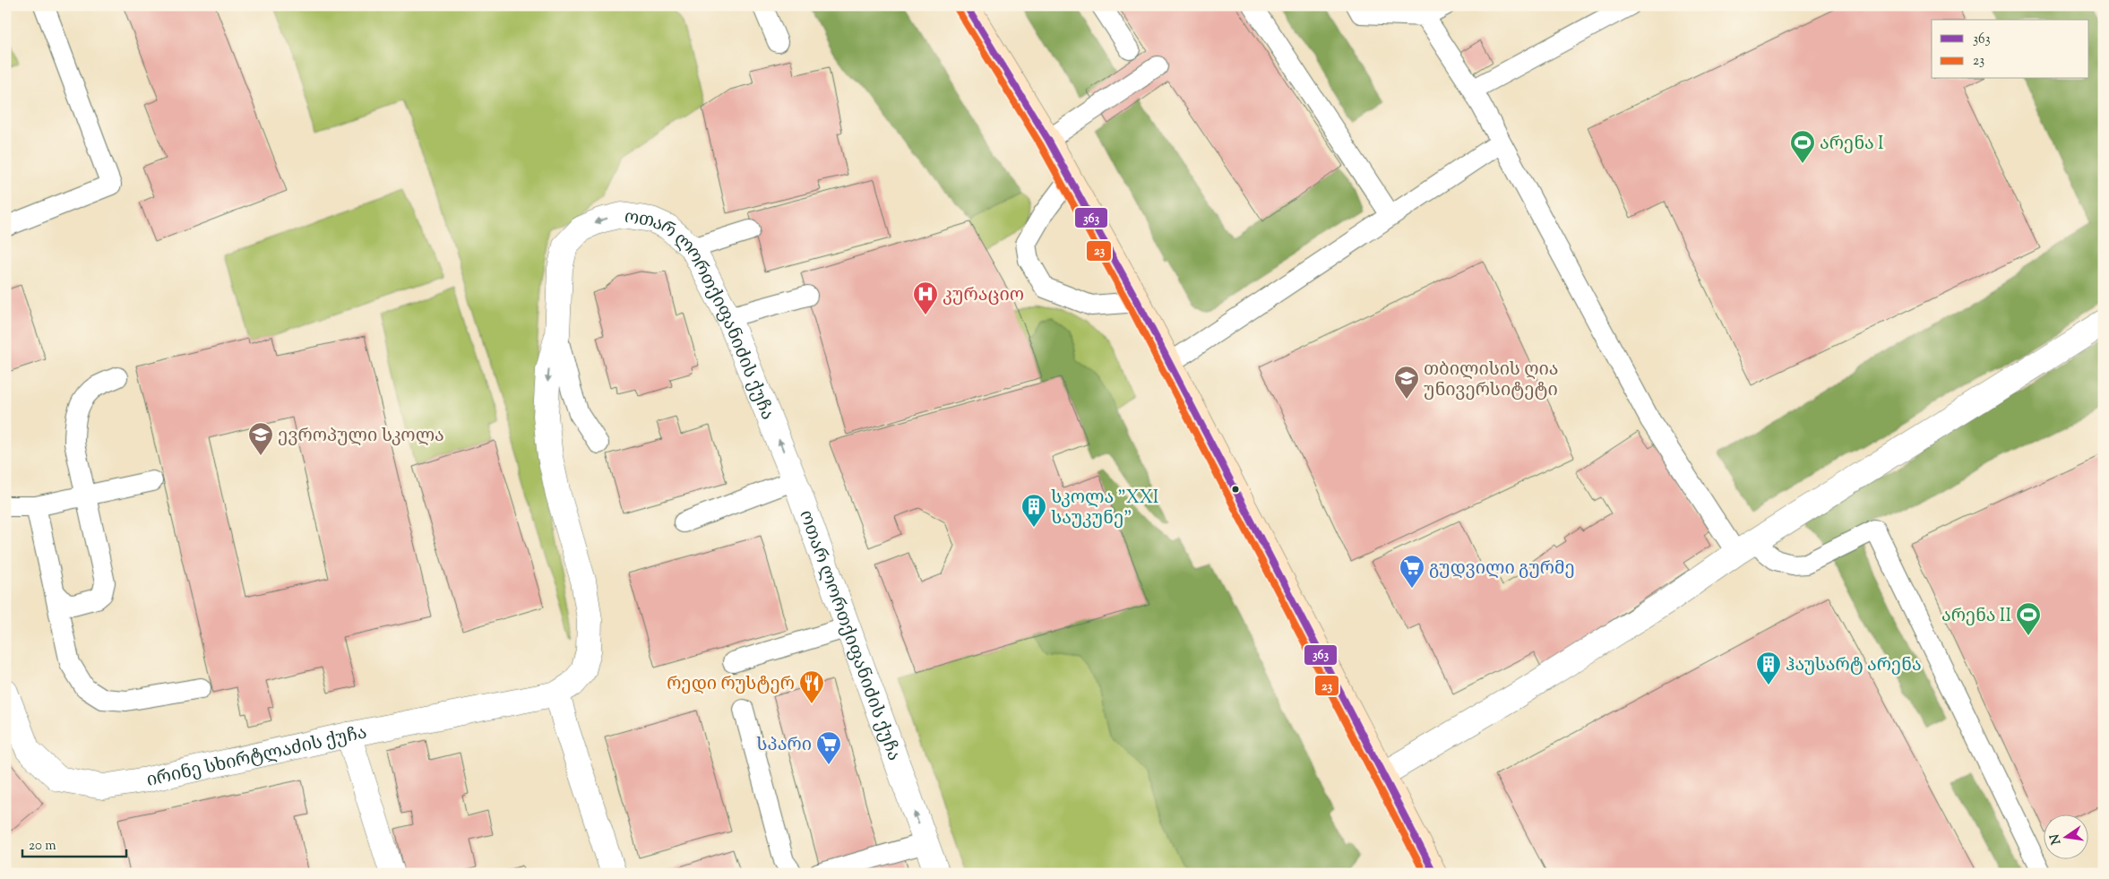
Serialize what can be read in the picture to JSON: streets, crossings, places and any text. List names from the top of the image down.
{
  "streets": {
    "street": ["ოთარ ლორთქიფანიძის ქუჩა", "ირინე სხირტლაძის ქუჩა"]
  },
  "crossings": [
    ["ოთარ ლორთქიფანიძის ქუჩა", "ირინე სხირტლაძის ქუჩა"]
  ],
  "places": {
    "sports": ["არენა I", "არენა II"],
    "hospital": ["კურაციო"],
    "school or university": ["თბილისის ღია უნივერსიტეტი", "ევროპული სკოლა"],
    "building": ["სკოლა \"XXI საუკუნე\"", "ჰაუსარტ არენა"],
    "supermarket": ["გუდვილი გურმე", "სპარი"],
    "restaurant": ["რედი რუსტერ"]
  },
  "lines": ["transit line 363", "transit line 23"],
  "legend": ["363", "23"],
  "scale_bar": "20 m",
  "north": "left"
}
